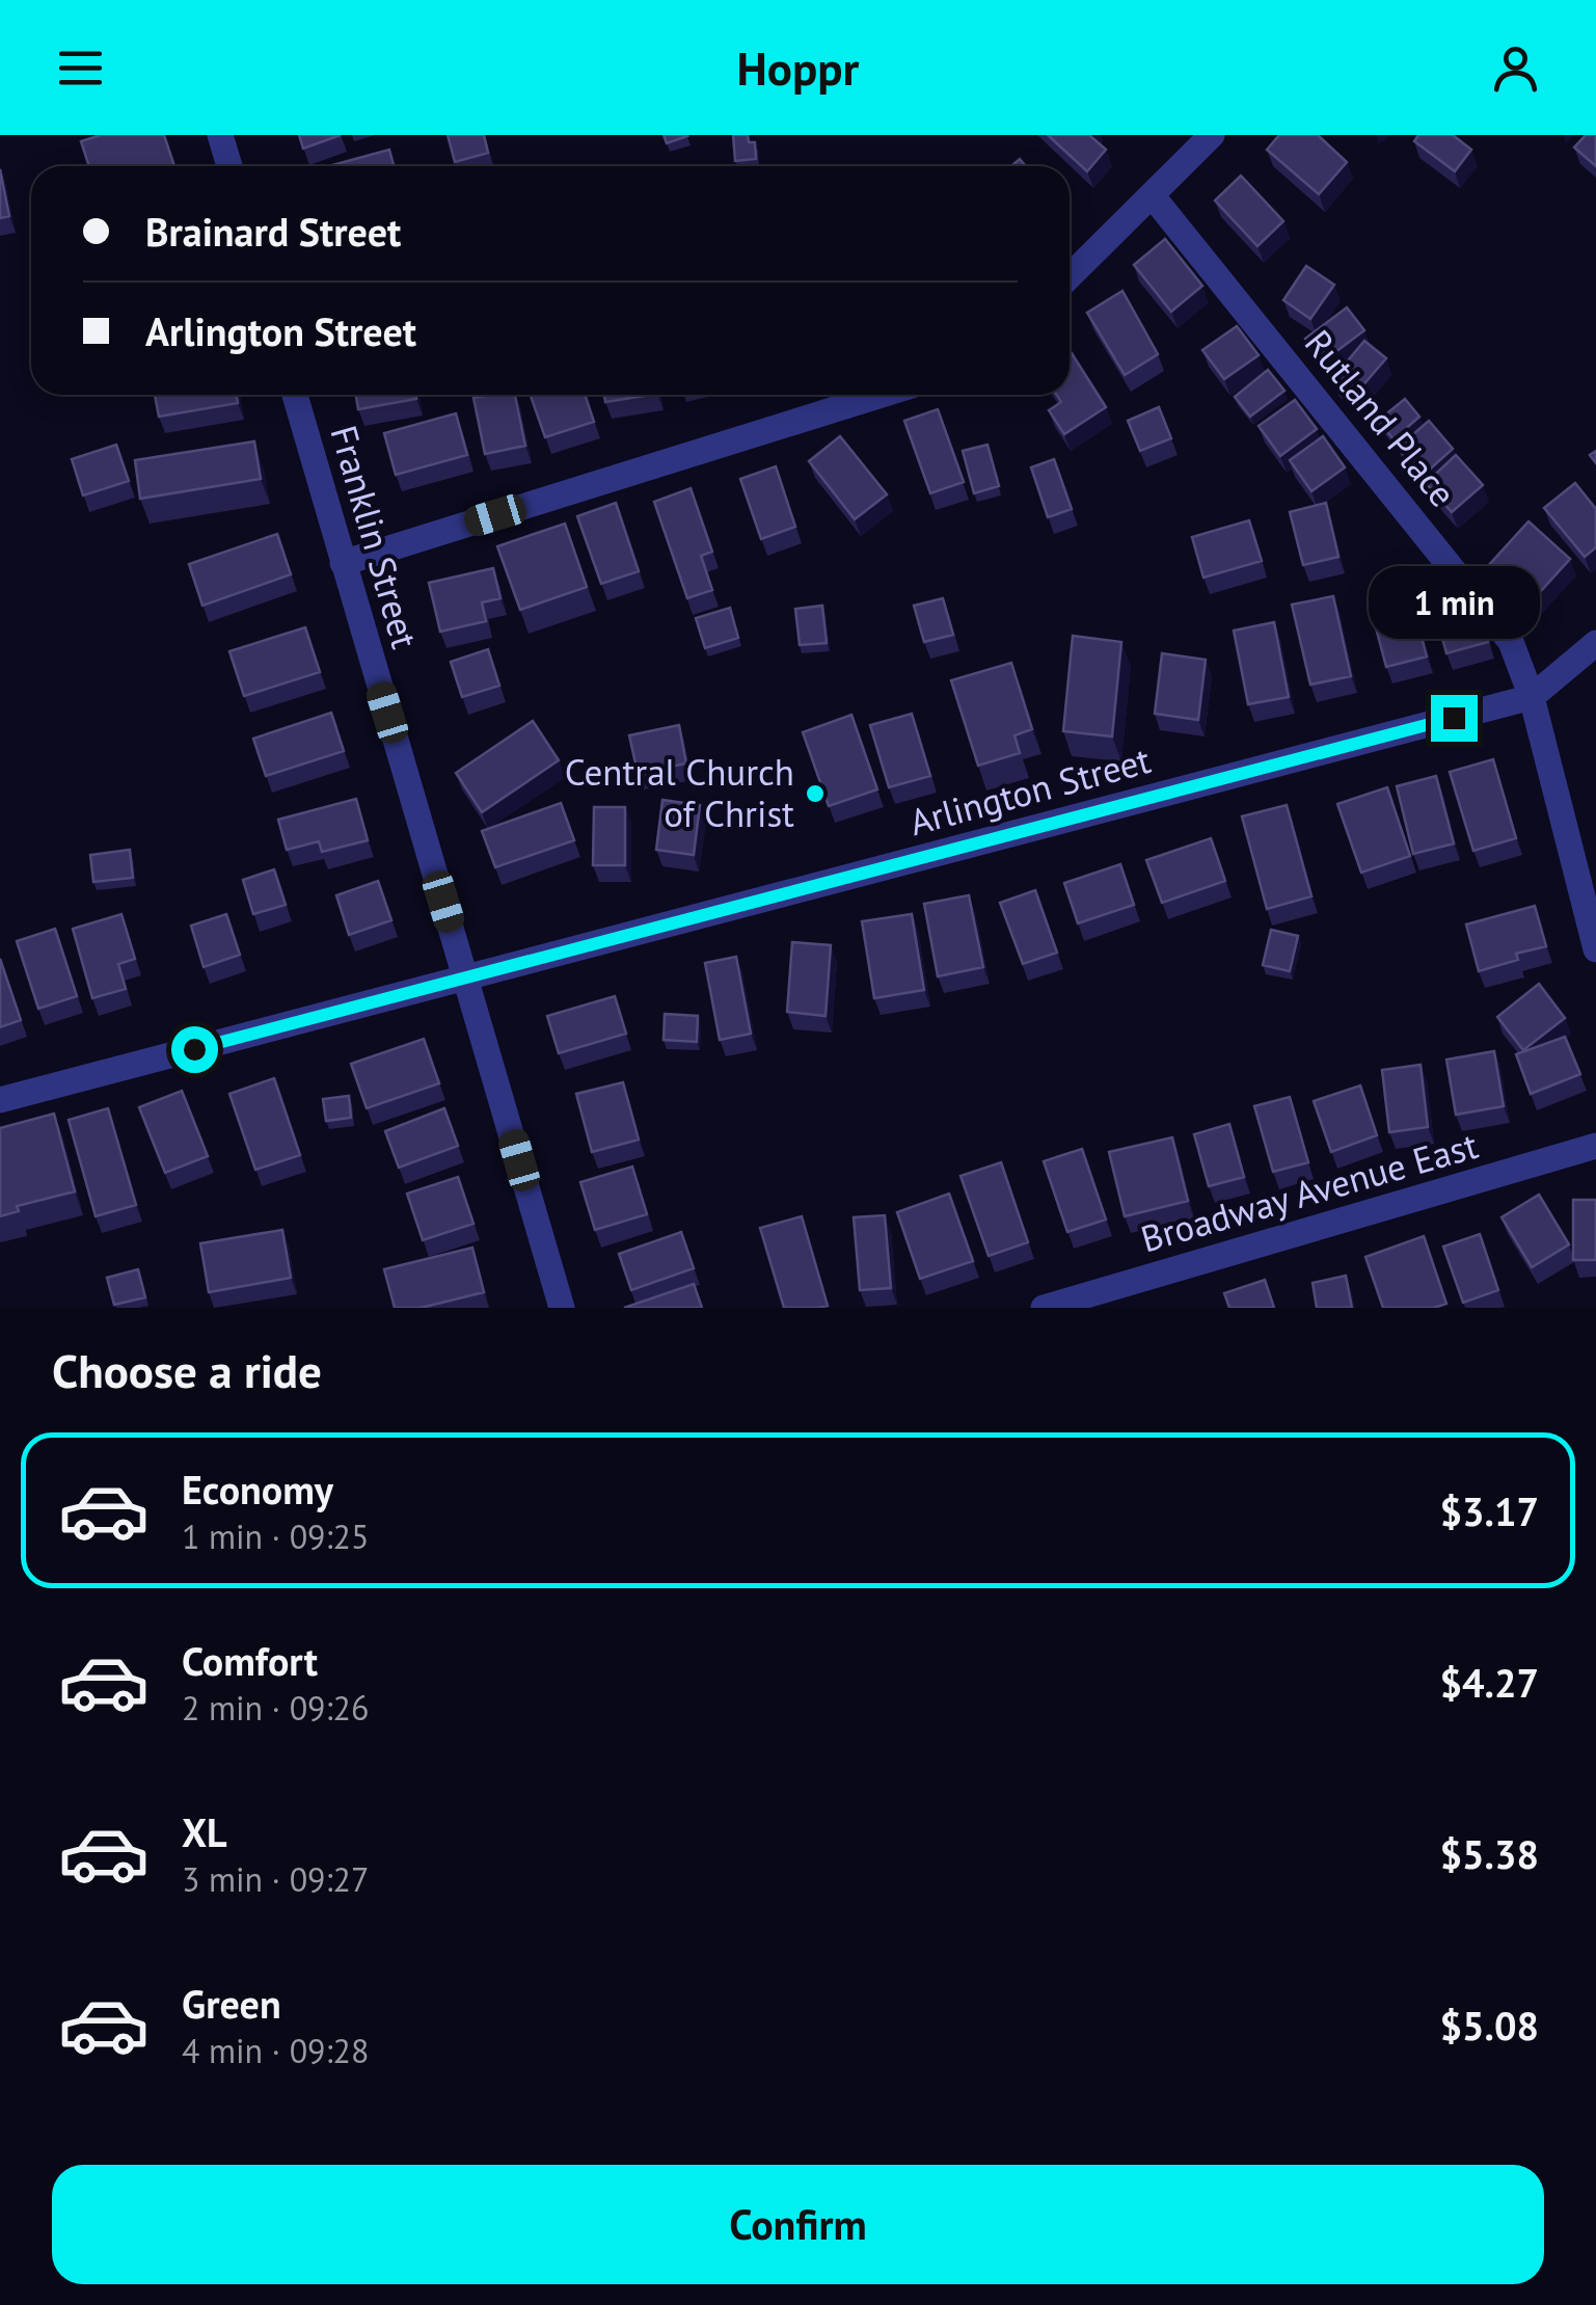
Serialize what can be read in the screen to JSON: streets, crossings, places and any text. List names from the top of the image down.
{
  "streets": {
    "street": [
      "Rutland Place",
      "Franklin Street",
      "Arlington Street",
      "Broadway Avenue East"
    ]
  },
  "crossings": [
    ["Rutland Place", "Arlington Street"],
    ["Franklin Street", "Arlington Street"]
  ],
  "places": ["Central Church of Christ"],
  "page": {
    "header": "Hoppr",
    "banner": ["Brainard Street", "Arlington Street"],
    "bubble": "1 min",
    "heading": "Choose a ride",
    "list": [
      {
        "name": "Economy",
        "note": "1 min · 09:25",
        "value": "$3.17"
      },
      {
        "name": "Comfort",
        "note": "2 min · 09:26",
        "value": "$4.27"
      },
      {
        "name": "XL",
        "note": "3 min · 09:27",
        "value": "$5.38"
      },
      {
        "name": "Green",
        "note": "4 min · 09:28",
        "value": "$5.08"
      }
    ],
    "buttons": "Confirm"
  }
}
